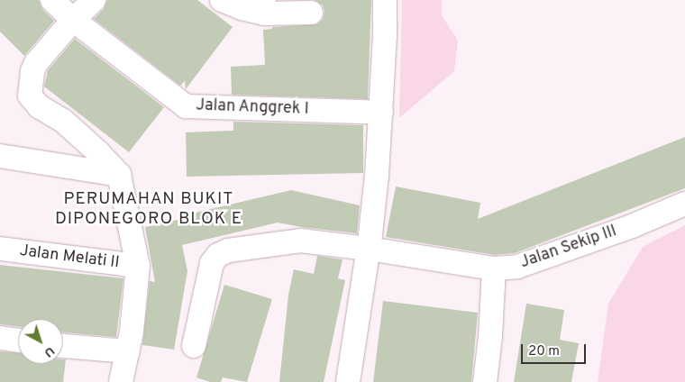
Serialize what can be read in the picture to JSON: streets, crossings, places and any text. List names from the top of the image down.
{
  "streets": {
    "street": ["Jalan Anggrek I", "Jalan Sekip III", "Jalan Melati II"]
  },
  "districts": ["PERUMAHAN BUKIT DIPONEGORO BLOK E"],
  "scale_bar": "20 m",
  "north": "bottom right"
}
